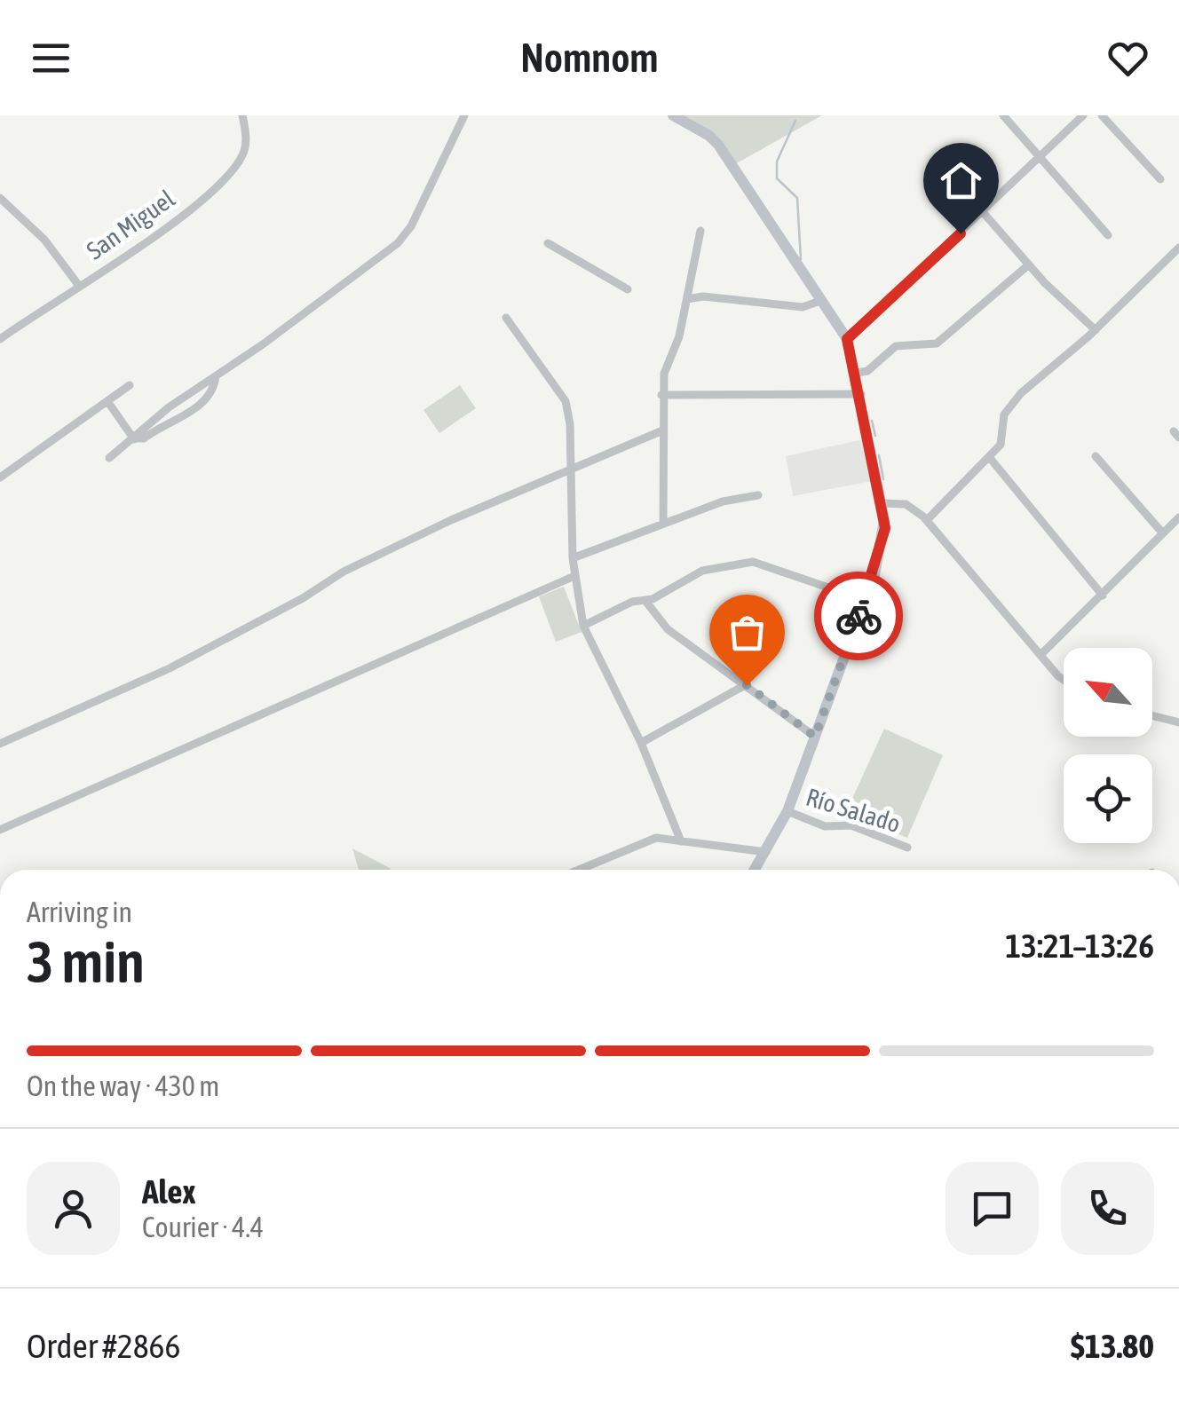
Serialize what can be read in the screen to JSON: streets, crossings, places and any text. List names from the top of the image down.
{
  "streets": {
    "street": ["San Miguel", "Río Salado"]
  },
  "north": "top left",
  "page": {
    "header": "Nomnom",
    "heading": ["3 min", "Arriving in", "13:21–13:26"],
    "panel": [
      "Alex",
      "Courier · 4.4",
      "Order #2866",
      "$13.80"
    ],
    "bar": "On the way · 430 m"
  }
}
